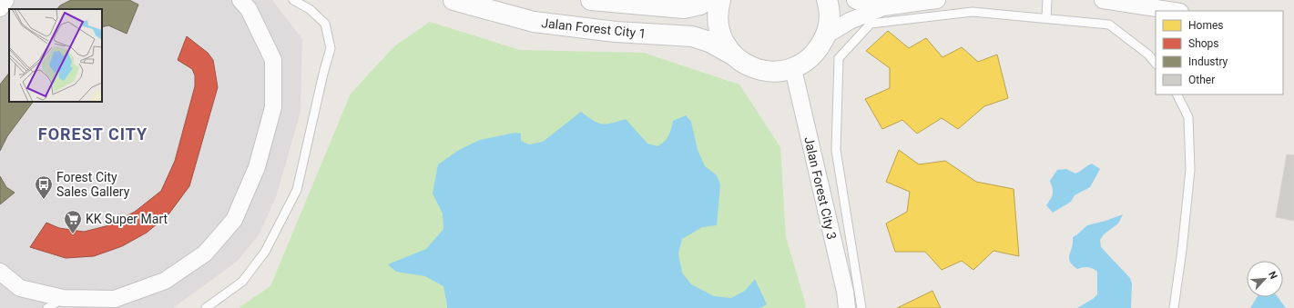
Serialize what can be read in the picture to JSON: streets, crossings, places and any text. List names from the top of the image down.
{
  "streets": {
    "street": ["Jalan Forest City 1", "Jalan Forest City 3"]
  },
  "crossings": [
    ["Jalan Forest City 1", "Jalan Forest City 3"]
  ],
  "districts": ["FOREST CITY"],
  "places": {
    "bus stop": ["Forest City Sales Gallery"],
    "supermarket": ["KK Super Mart"]
  },
  "legend": [
    "Homes",
    "Shops",
    "Industry",
    "Other"
  ],
  "north": "top right"
}
